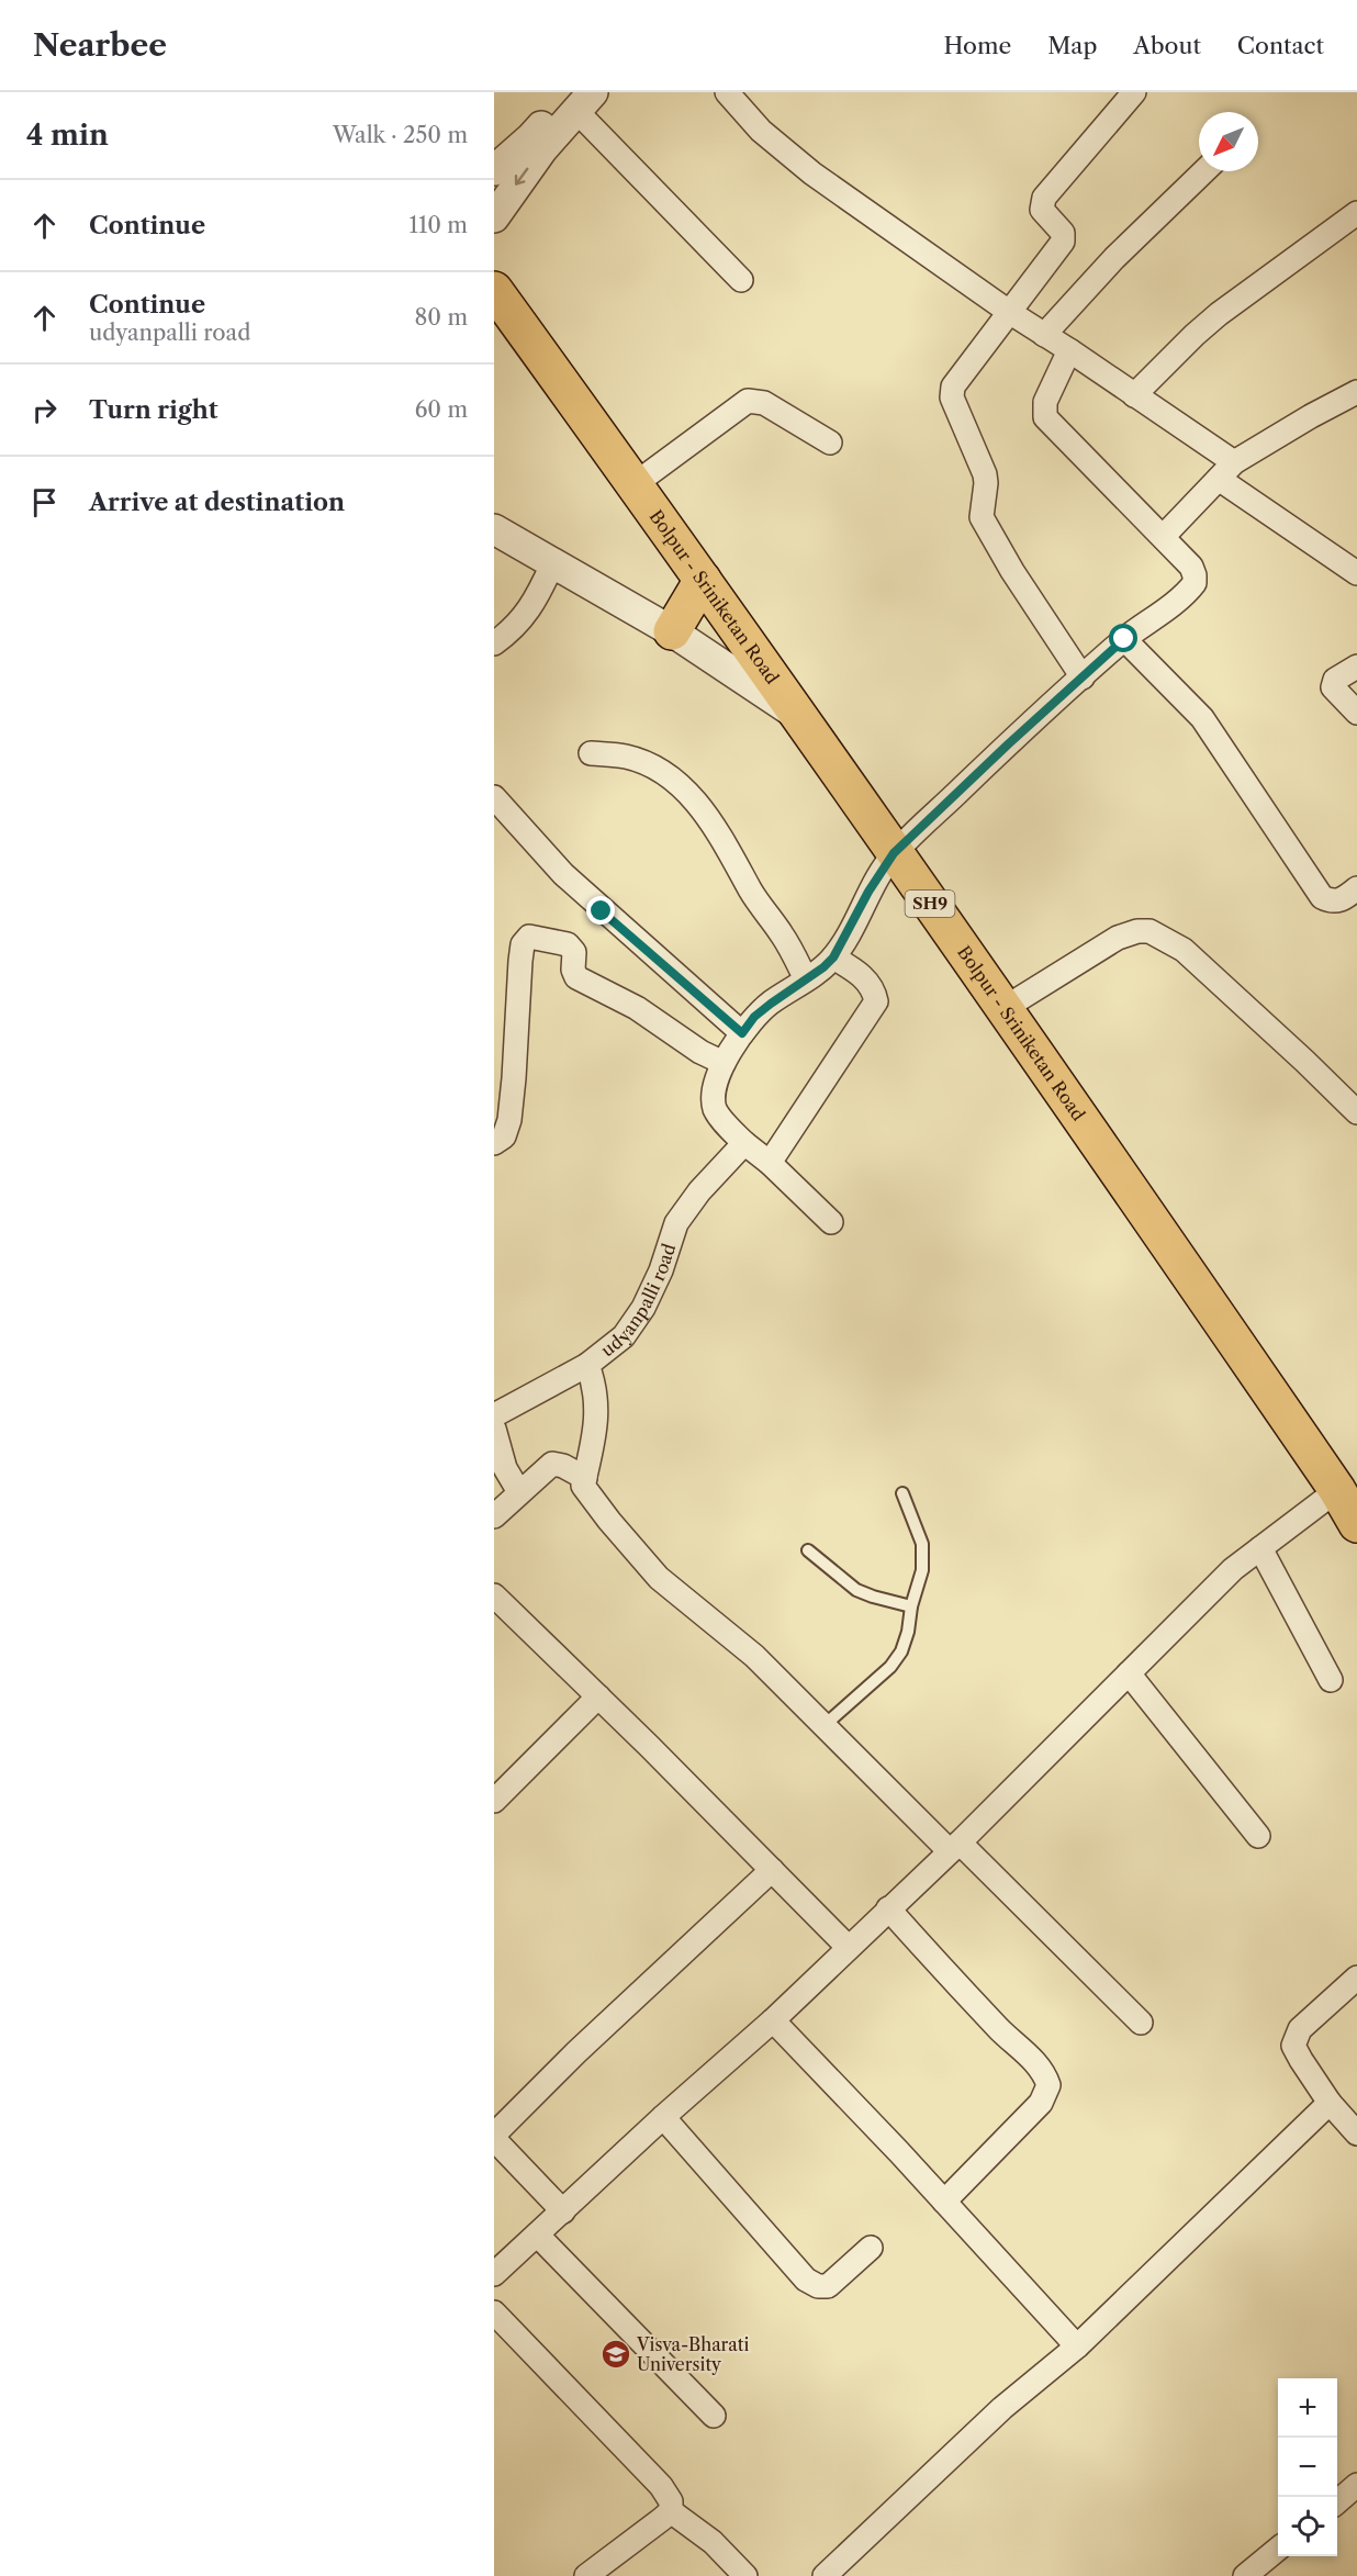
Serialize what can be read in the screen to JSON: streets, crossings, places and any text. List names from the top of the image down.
{
  "streets": {
    "main road": ["Bolpur - Sriniketan Road", "SH9"],
    "street": ["udyanpalli road"]
  },
  "places": {
    "school or university": ["Visva-Bharati University"]
  },
  "north": "bottom left",
  "page": {
    "header": "Nearbee",
    "nav": [
      "Home",
      "Map",
      "About",
      "Contact"
    ],
    "heading": ["4 min", "Walk · 250 m"],
    "list": [
      ["Continue", "110 m"],
      ["Continue", "udyanpalli road", "80 m"],
      ["Turn right", "60 m"],
      "Arrive at destination"
    ],
    "map_buttons": ["+", "−"]
  }
}
